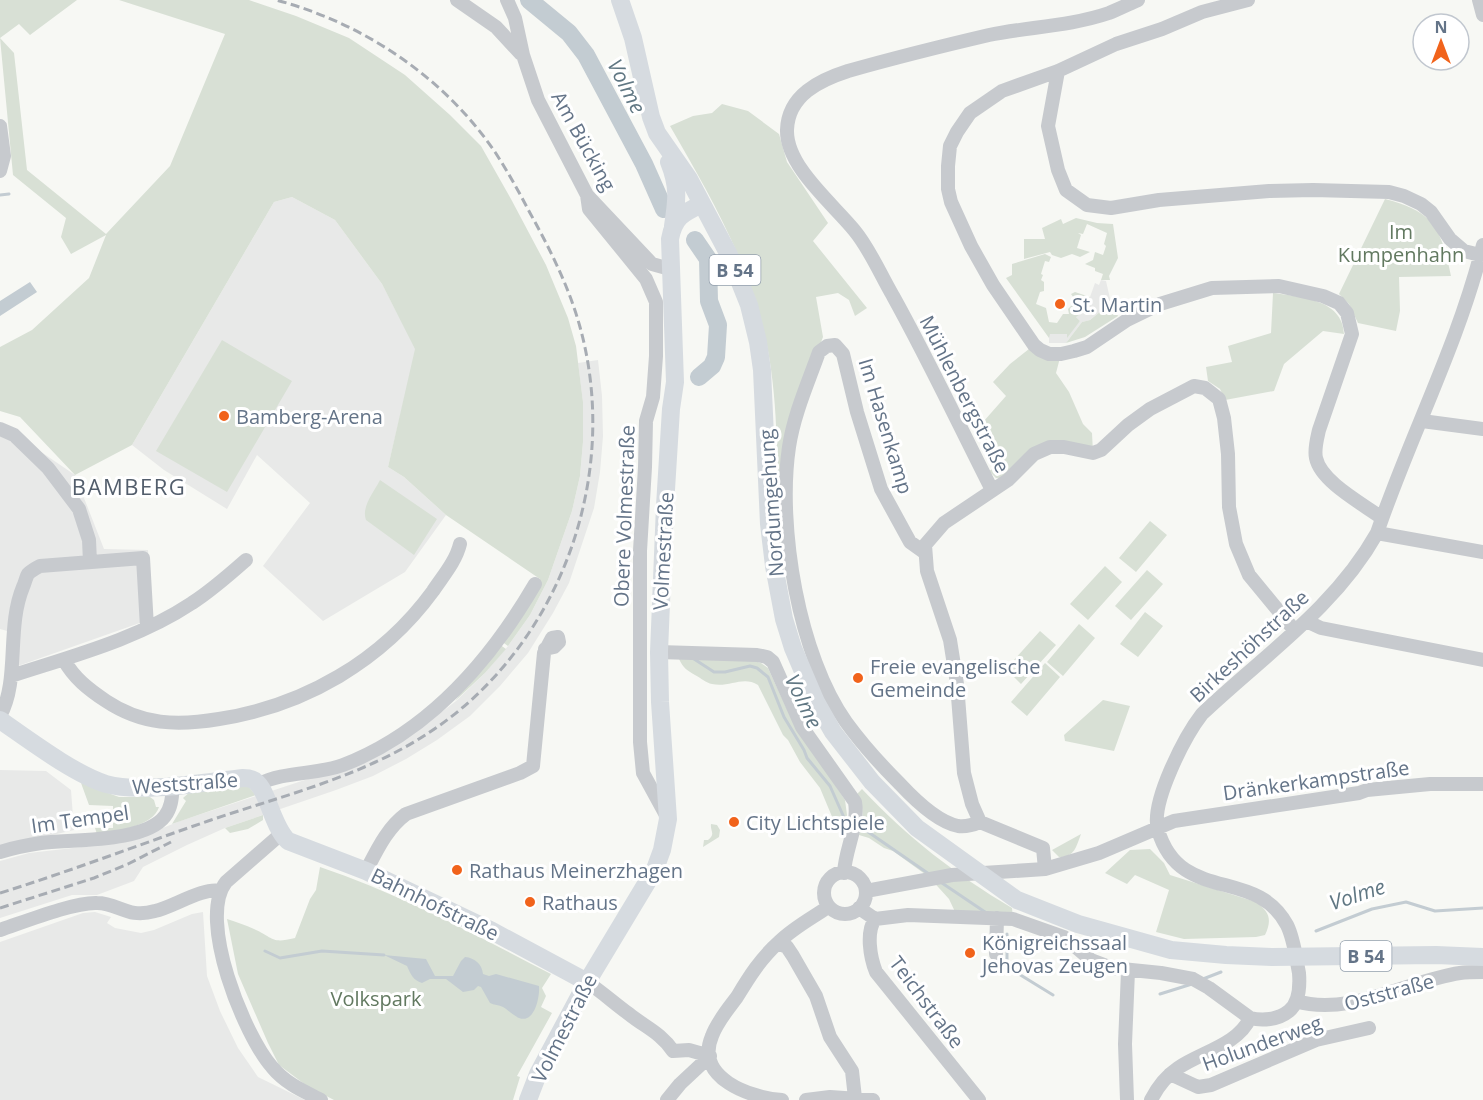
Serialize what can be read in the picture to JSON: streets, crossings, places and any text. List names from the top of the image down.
{
  "streets": {
    "main road": [
      "B 54",
      "Nordumgehung",
      "Volmestraße",
      "Weststraße",
      "Bahnhofstraße",
      "Oststraße"
    ],
    "street": [
      "Am Bücking",
      "Mühlenbergstraße",
      "Im Hasenkamp",
      "Obere Volmestraße",
      "Birkeshöhstraße",
      "Dränkerkampstraße",
      "Im Tempel",
      "Teichstraße",
      "Holunderweg"
    ]
  },
  "crossings": [
    ["Am Bücking", "Obere Volmestraße"],
    ["Am Bücking", "Volmestraße"],
    ["B 54", "Nordumgehung"],
    ["B 54", "Volmestraße"],
    ["Mühlenbergstraße", "Birkeshöhstraße"],
    ["Nordumgehung", "Oststraße"],
    ["Obere Volmestraße", "Volmestraße"],
    ["Volmestraße", "Bahnhofstraße"],
    ["Birkeshöhstraße", "Dränkerkampstraße"],
    ["Weststraße", "Im Tempel"],
    ["Weststraße", "Bahnhofstraße"]
  ],
  "districts": ["BAMBERG"],
  "water": ["Volme"],
  "parks": ["Im Kumpenhahn", "Volkspark"],
  "places": [
    "St. Martin",
    "Bamberg-Arena",
    "Freie evangelische Gemeinde",
    "City Lichtspiele",
    "Rathaus Meinerzhagen",
    "Rathaus",
    "Königreichssaal Jehovas Zeugen"
  ],
  "north": "top"
}
